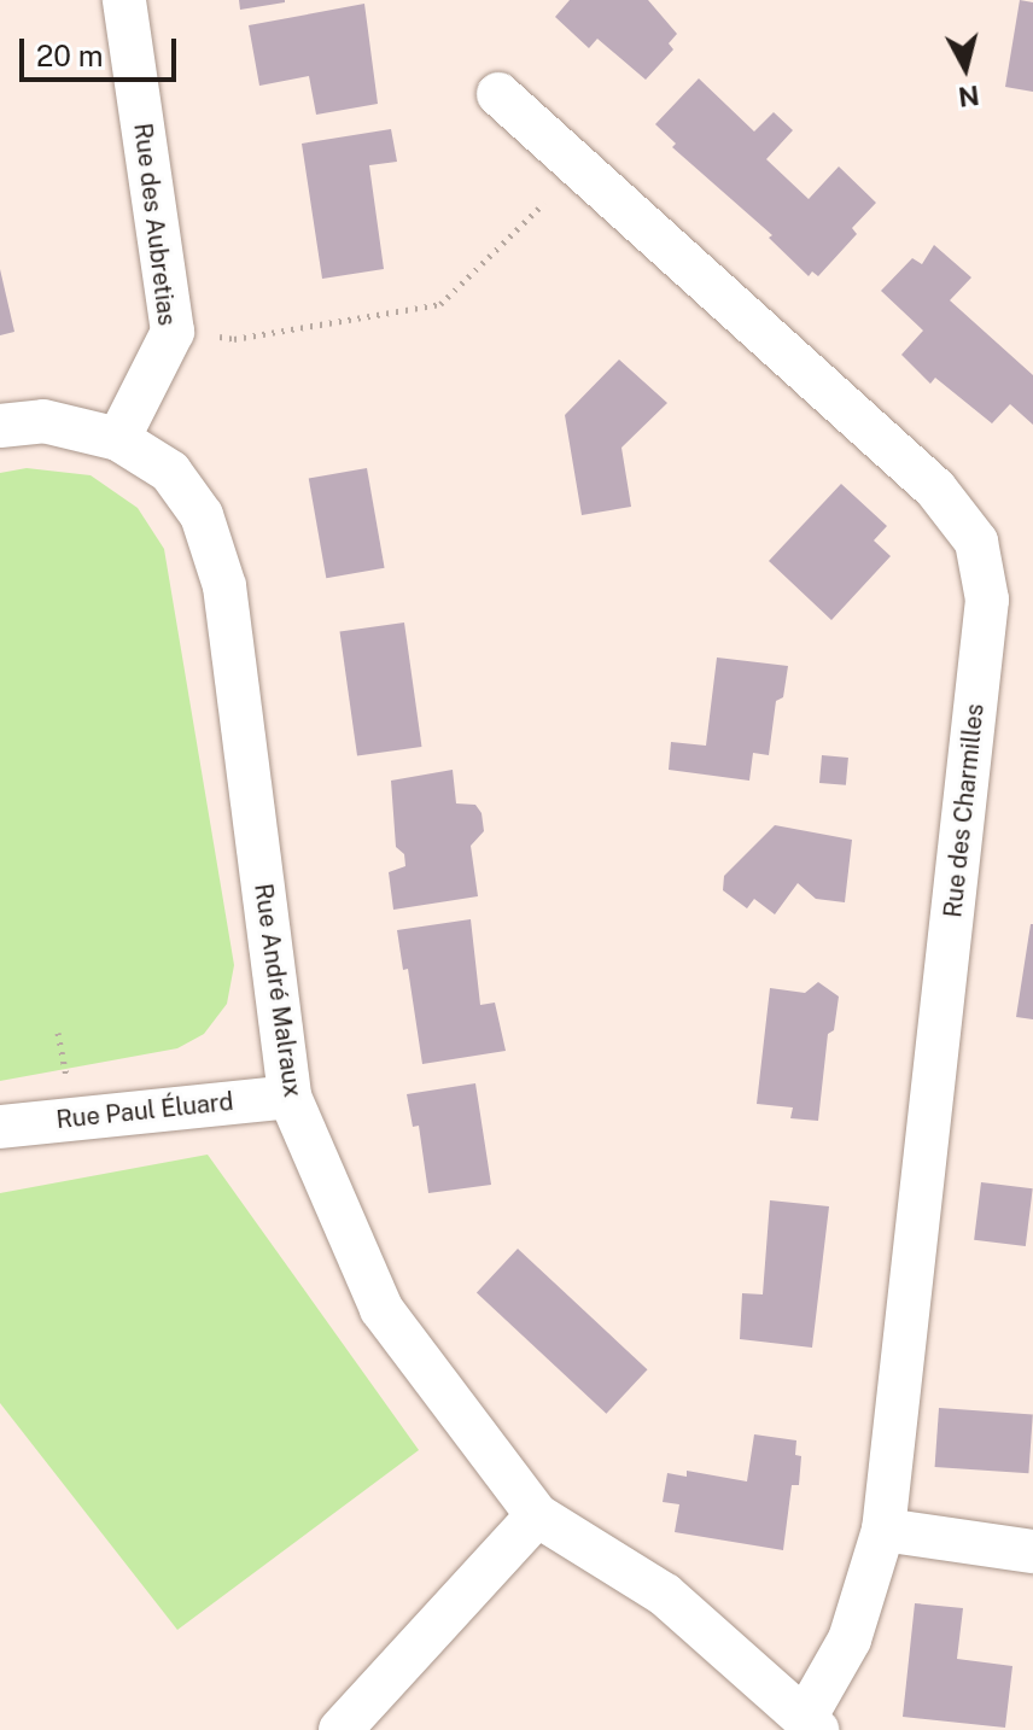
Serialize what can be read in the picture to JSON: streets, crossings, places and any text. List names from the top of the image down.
{
  "streets": {
    "street": [
      "Rue des Aubretias",
      "Rue des Charmilles",
      "Rue André Malraux",
      "Rue Paul Éluard"
    ]
  },
  "crossings": [
    ["Rue des Aubretias", "Rue André Malraux"],
    ["Rue des Charmilles", "Rue André Malraux"],
    ["Rue André Malraux", "Rue Paul Éluard"]
  ],
  "scale_bar": "20 m",
  "north": "bottom"
}
